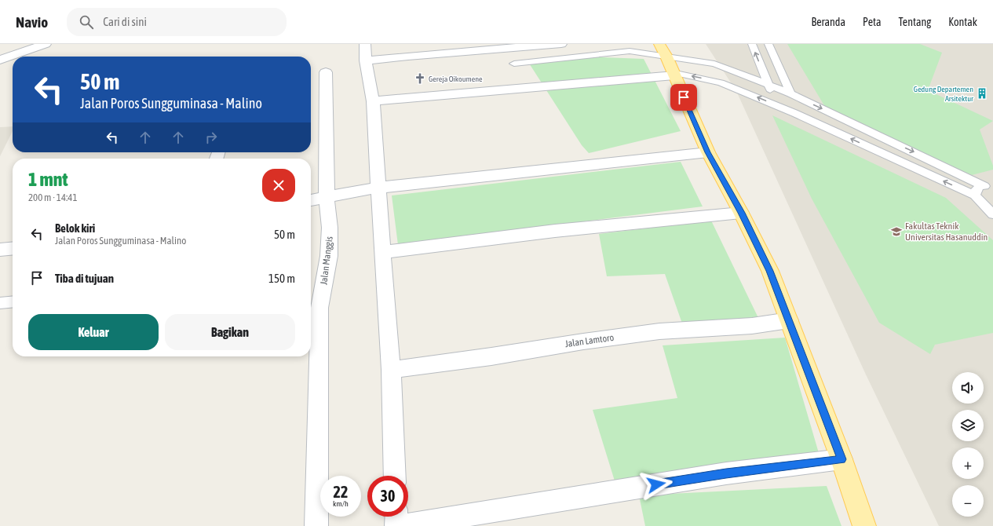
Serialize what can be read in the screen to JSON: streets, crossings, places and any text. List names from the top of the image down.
{
  "streets": {
    "street": ["Jalan Manggis", "Jalan Lamtoro"]
  },
  "places": {
    "church": ["Gereja Oikoumene"],
    "building": ["Gedung Departemen Arsitektur"],
    "school or university": ["Fakultas Teknik Universitas Hasanuddin"]
  },
  "page": {
    "header": "Navio",
    "search": "Cari di sini",
    "nav": [
      "Beranda",
      "Peta",
      "Tentang",
      "Kontak"
    ],
    "turn": ["50 m", "Jalan Poros Sungguminasa - Malino"],
    "heading": ["1 mnt", "200 m · 14:41"],
    "list": [
      {
        "name": "Belok kiri",
        "note": "Jalan Poros Sungguminasa - Malino",
        "value": "50 m"
      },
      {
        "name": "Tiba di tujuan",
        "value": "150 m"
      }
    ],
    "buttons": ["Keluar", "Bagikan"],
    "map_buttons": ["+", "−"],
    "speed": "22 km/h",
    "limit": "30"
  }
}
